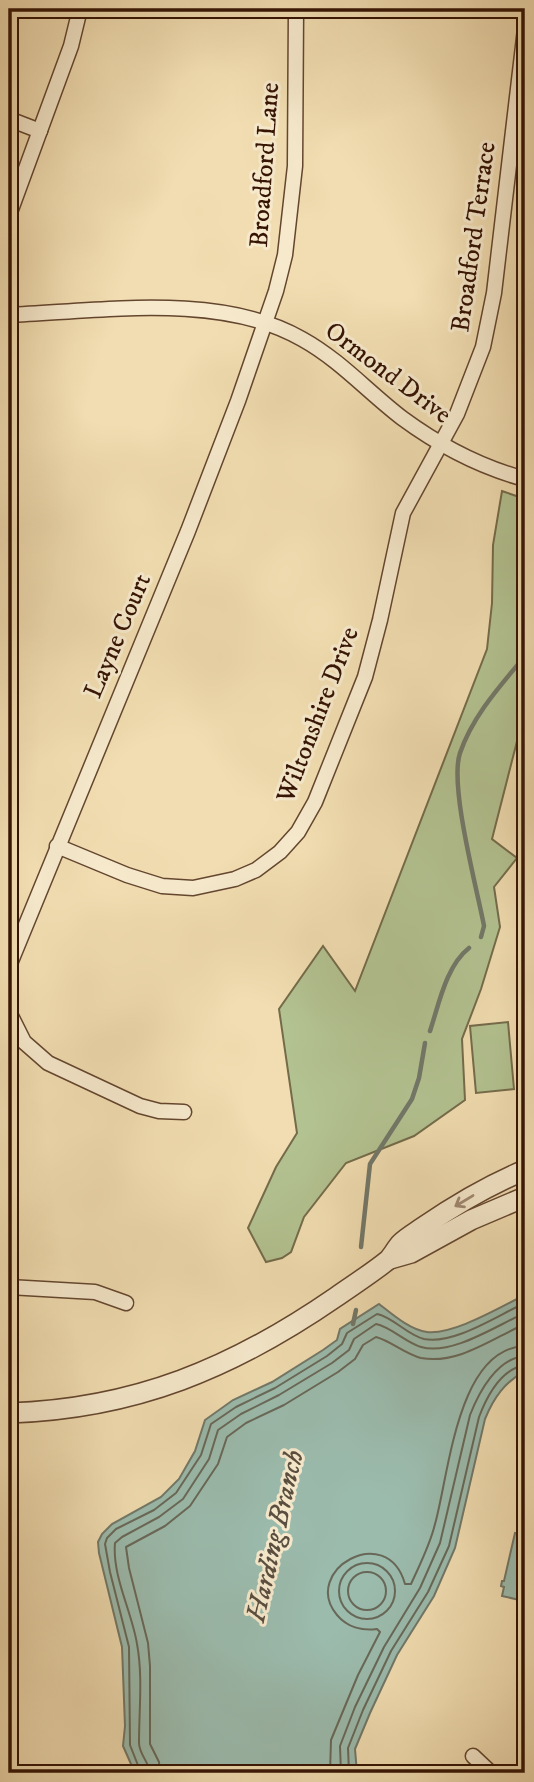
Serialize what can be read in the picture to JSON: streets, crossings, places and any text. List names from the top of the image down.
{
  "streets": {
    "street": [
      "Broadford Lane",
      "Broadford Terrace",
      "Ormond Drive",
      "Layne Court",
      "Wiltonshire Drive"
    ]
  },
  "crossings": [
    ["Broadford Lane", "Ormond Drive"],
    ["Broadford Lane", "Layne Court"],
    ["Broadford Terrace", "Ormond Drive"],
    ["Broadford Terrace", "Wiltonshire Drive"],
    ["Ormond Drive", "Layne Court"],
    ["Ormond Drive", "Wiltonshire Drive"],
    ["Layne Court", "Wiltonshire Drive"]
  ],
  "water": ["Harding Branch"]
}
